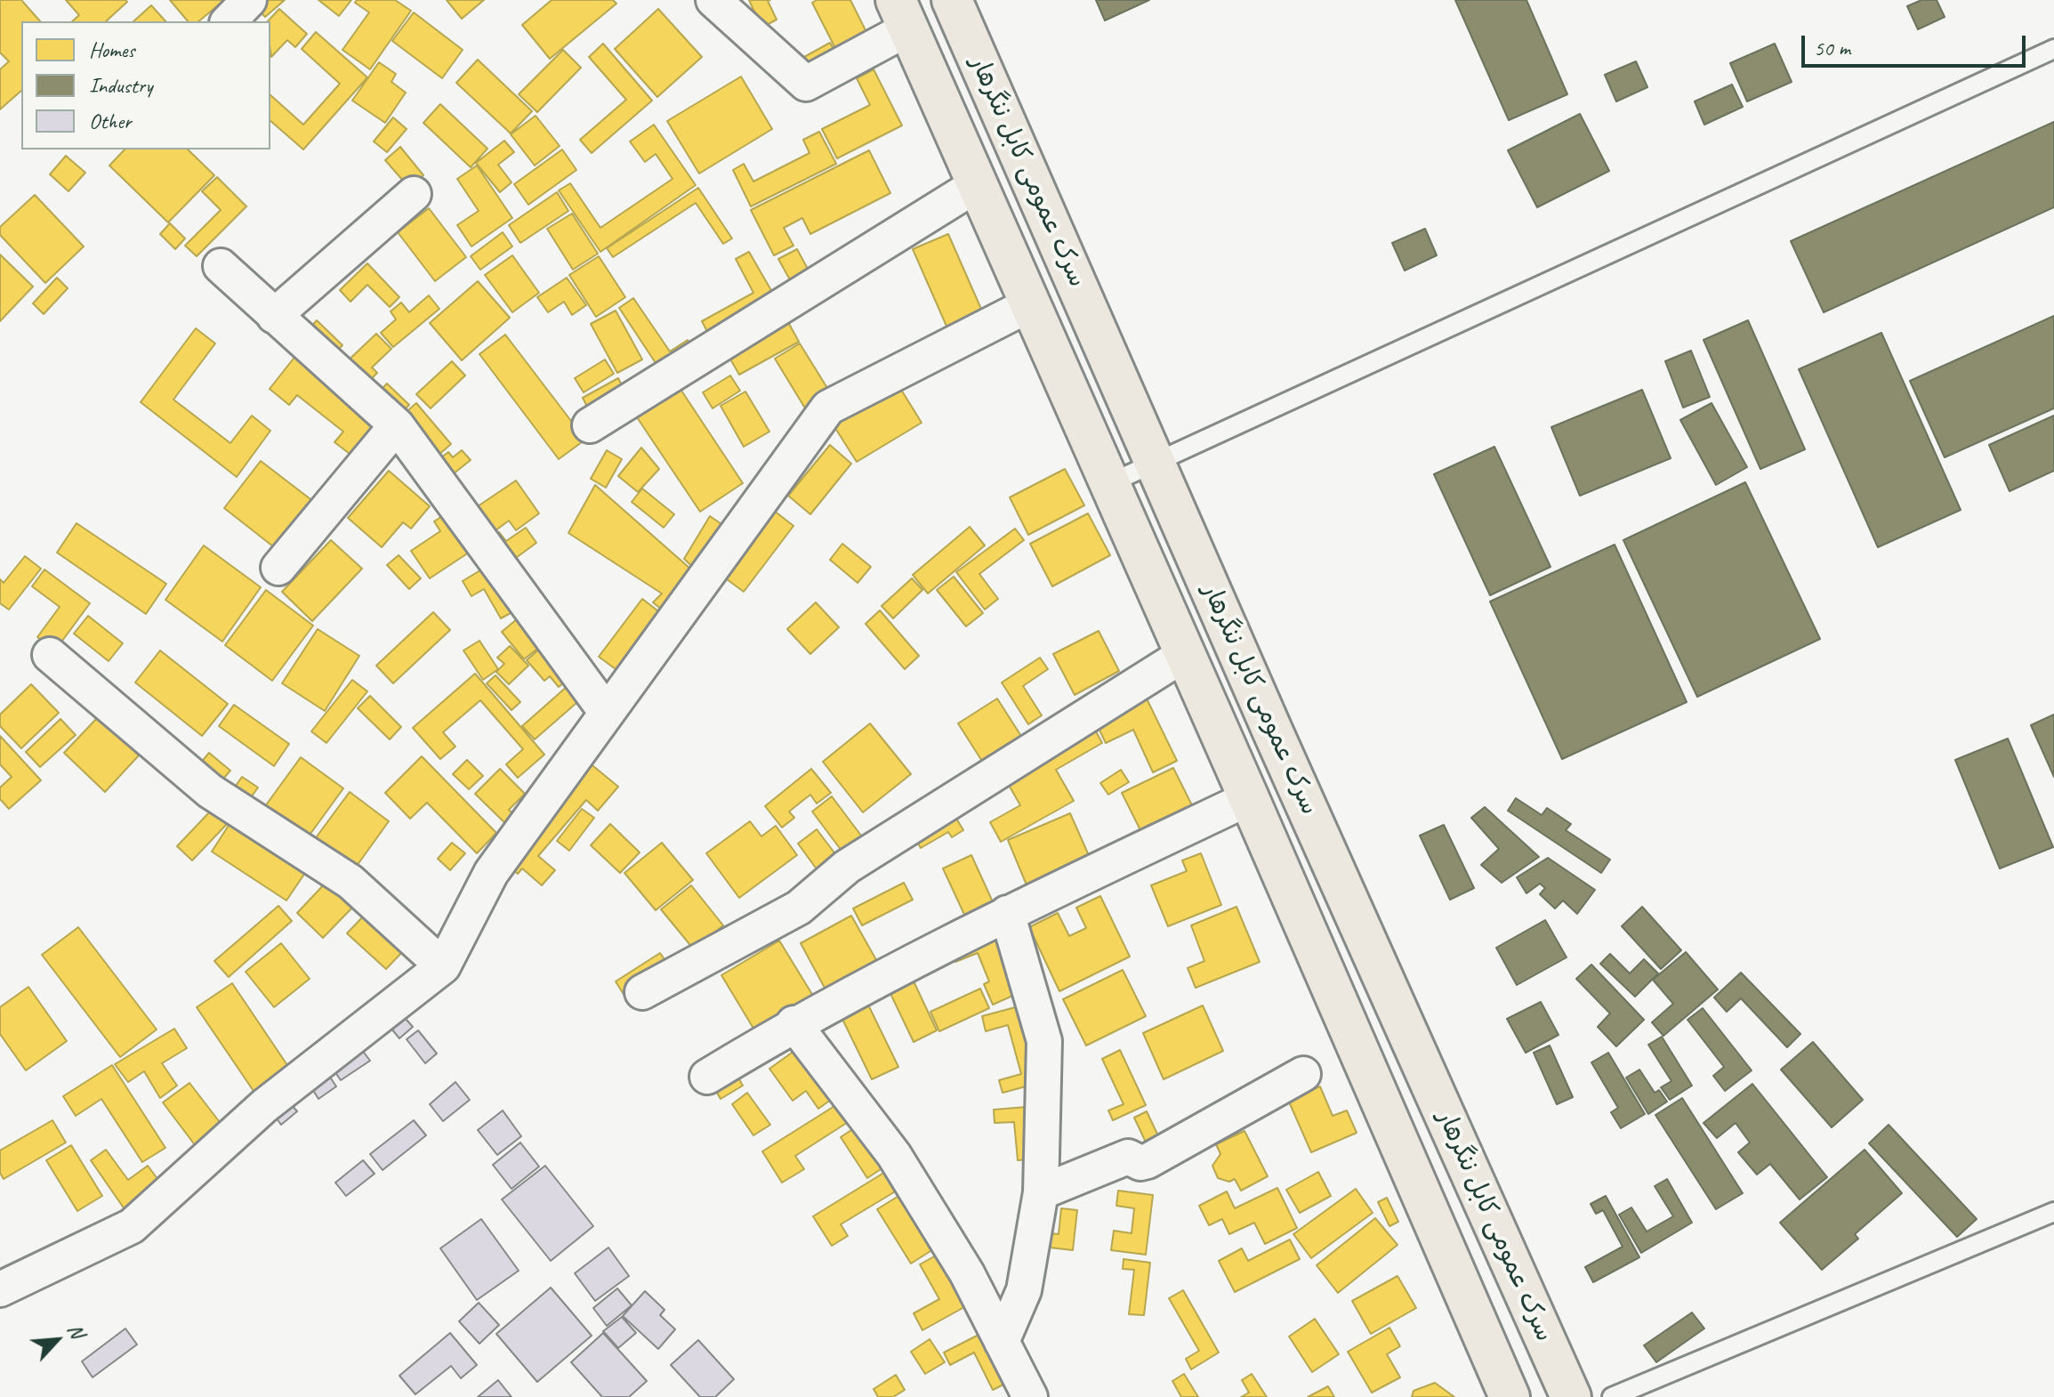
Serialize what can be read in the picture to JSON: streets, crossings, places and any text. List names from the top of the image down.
{
  "streets": {
    "highway": ["سرک عمومی کابل ننگرهار"]
  },
  "legend": ["Homes", "Industry", "Other"],
  "scale_bar": "50 m",
  "north": "top right"
}
